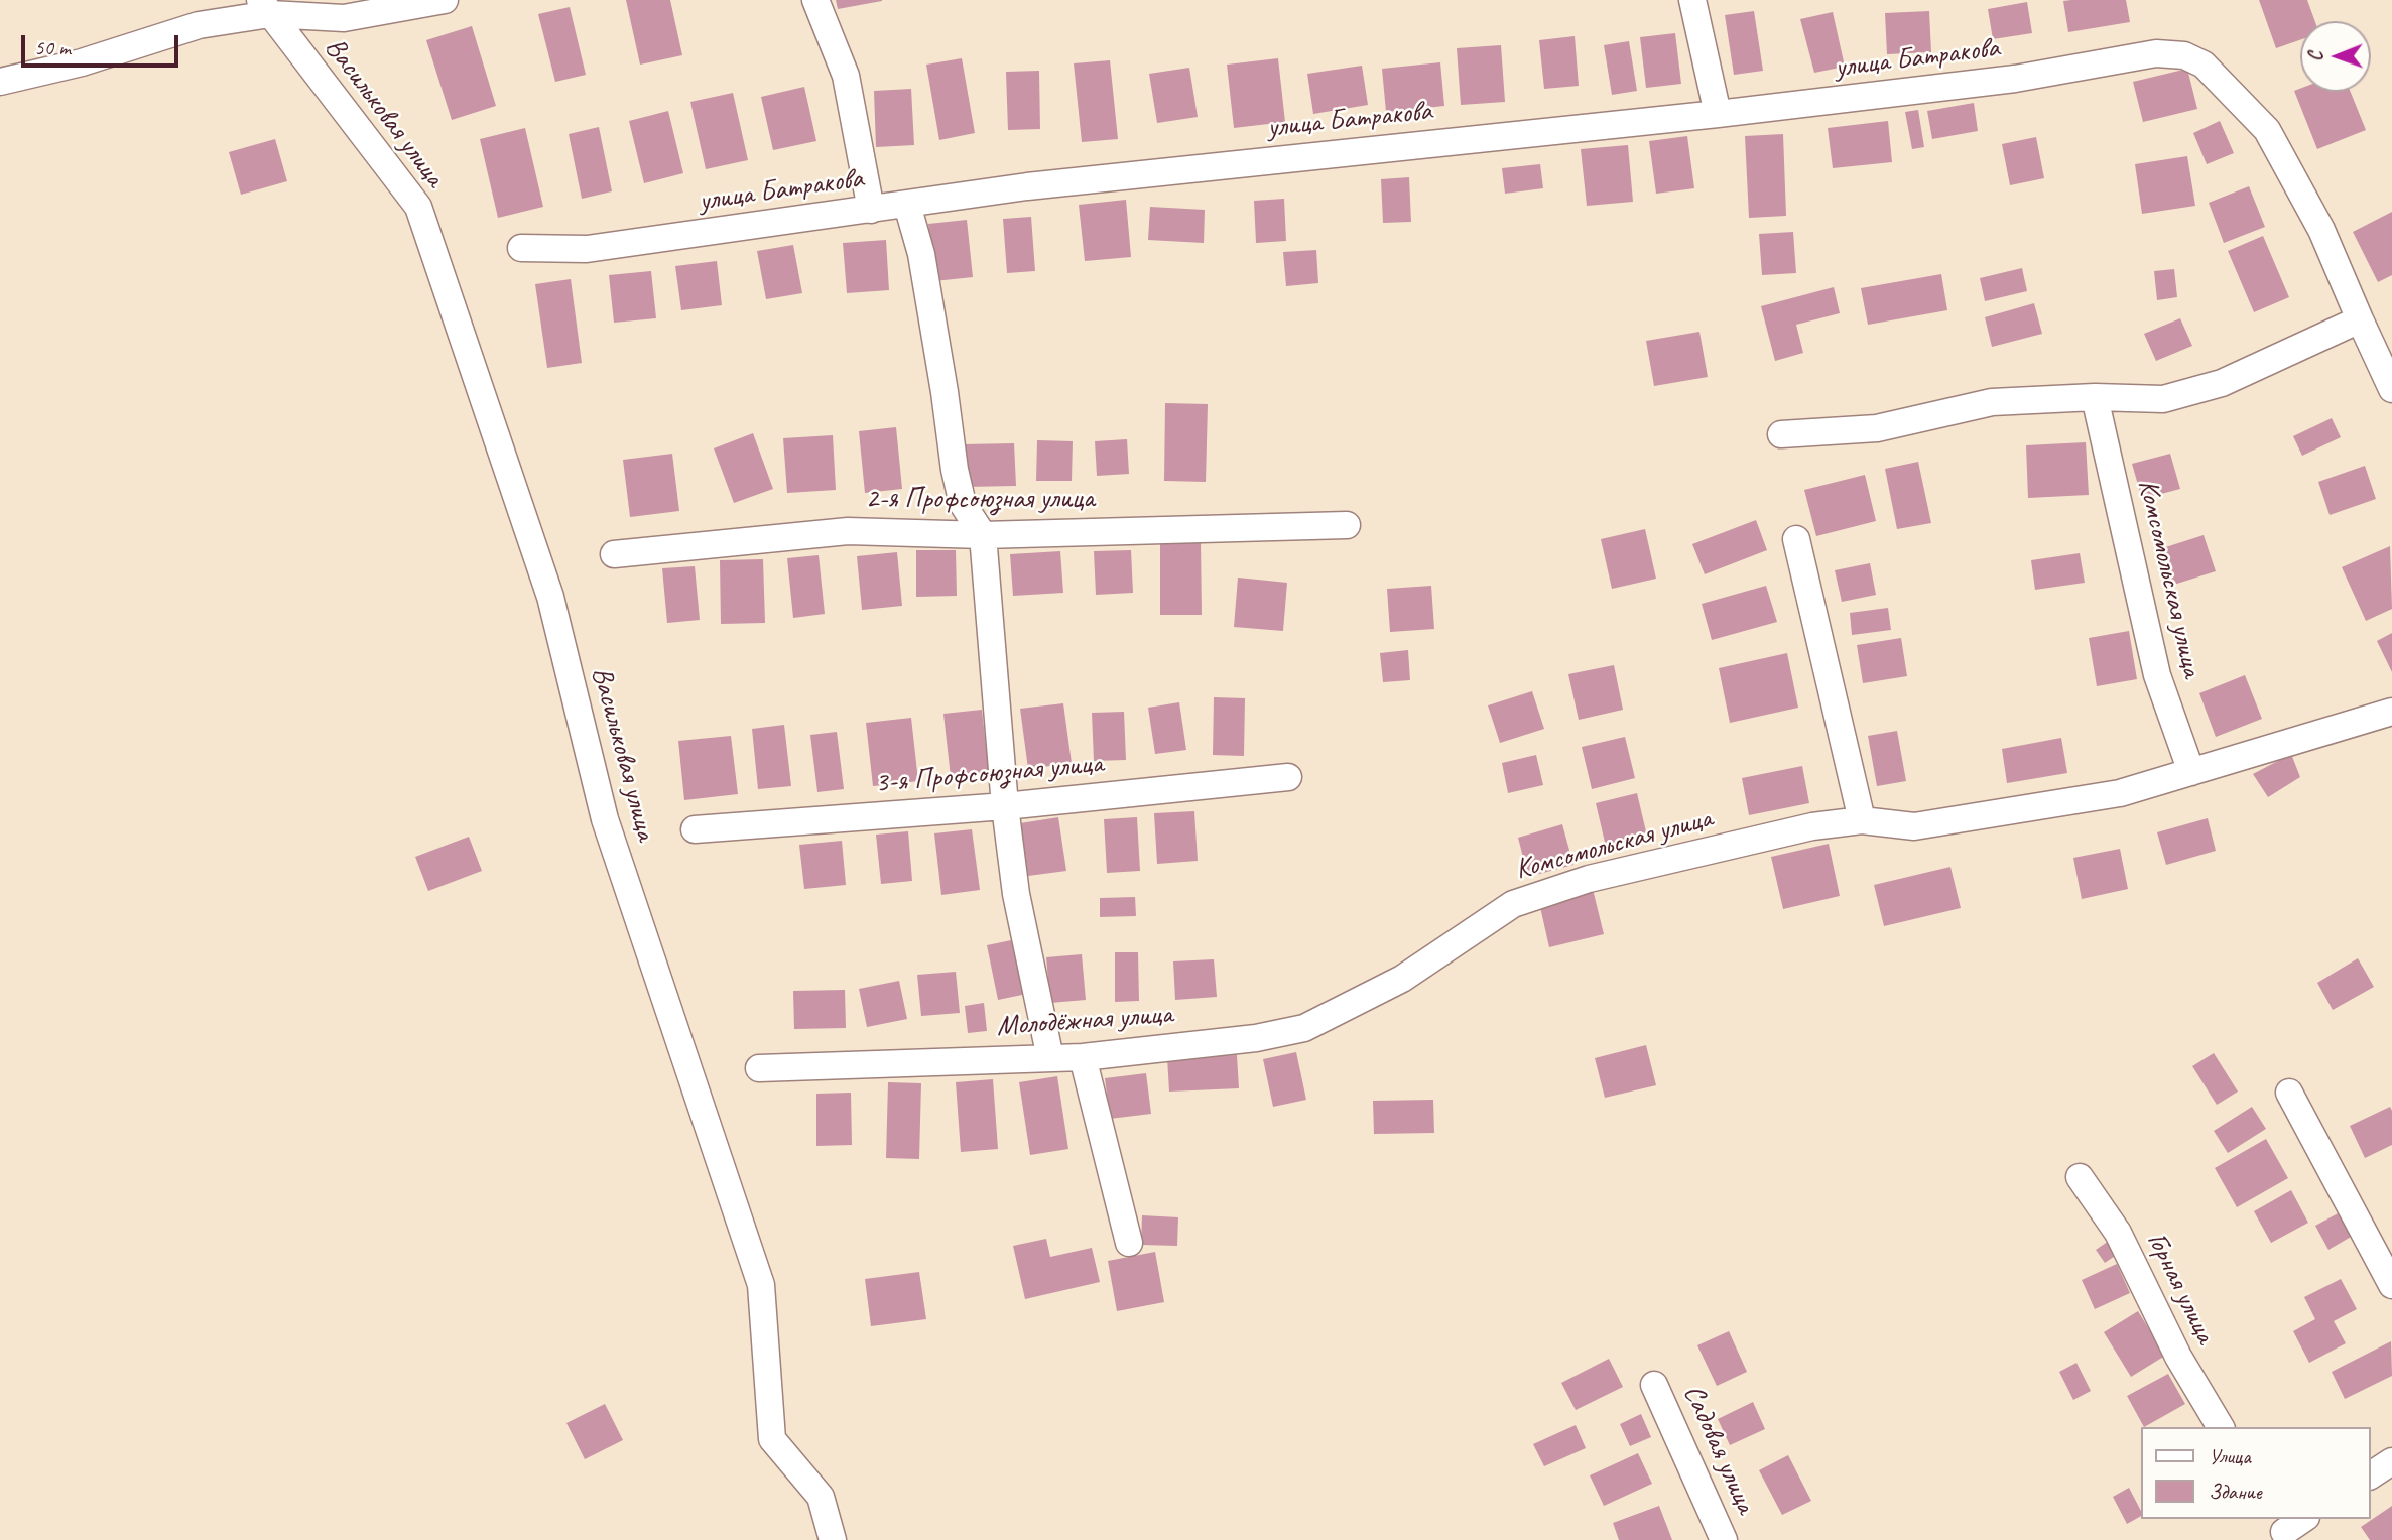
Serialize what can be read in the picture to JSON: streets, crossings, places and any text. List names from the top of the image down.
{
  "streets": {
    "street": [
      "улица Батракова",
      "Васильковая улица",
      "2-я Профсоюзная улица",
      "Комсомольская улица",
      "3-я Профсоюзная улица",
      "Молодёжная улица",
      "Горная улица",
      "Садовая улица"
    ]
  },
  "crossings": [
    ["Комсомольская улица", "Молодёжная улица"]
  ],
  "legend": ["Улица", "Здание"],
  "scale_bar": "50 m",
  "north": "left"
}
